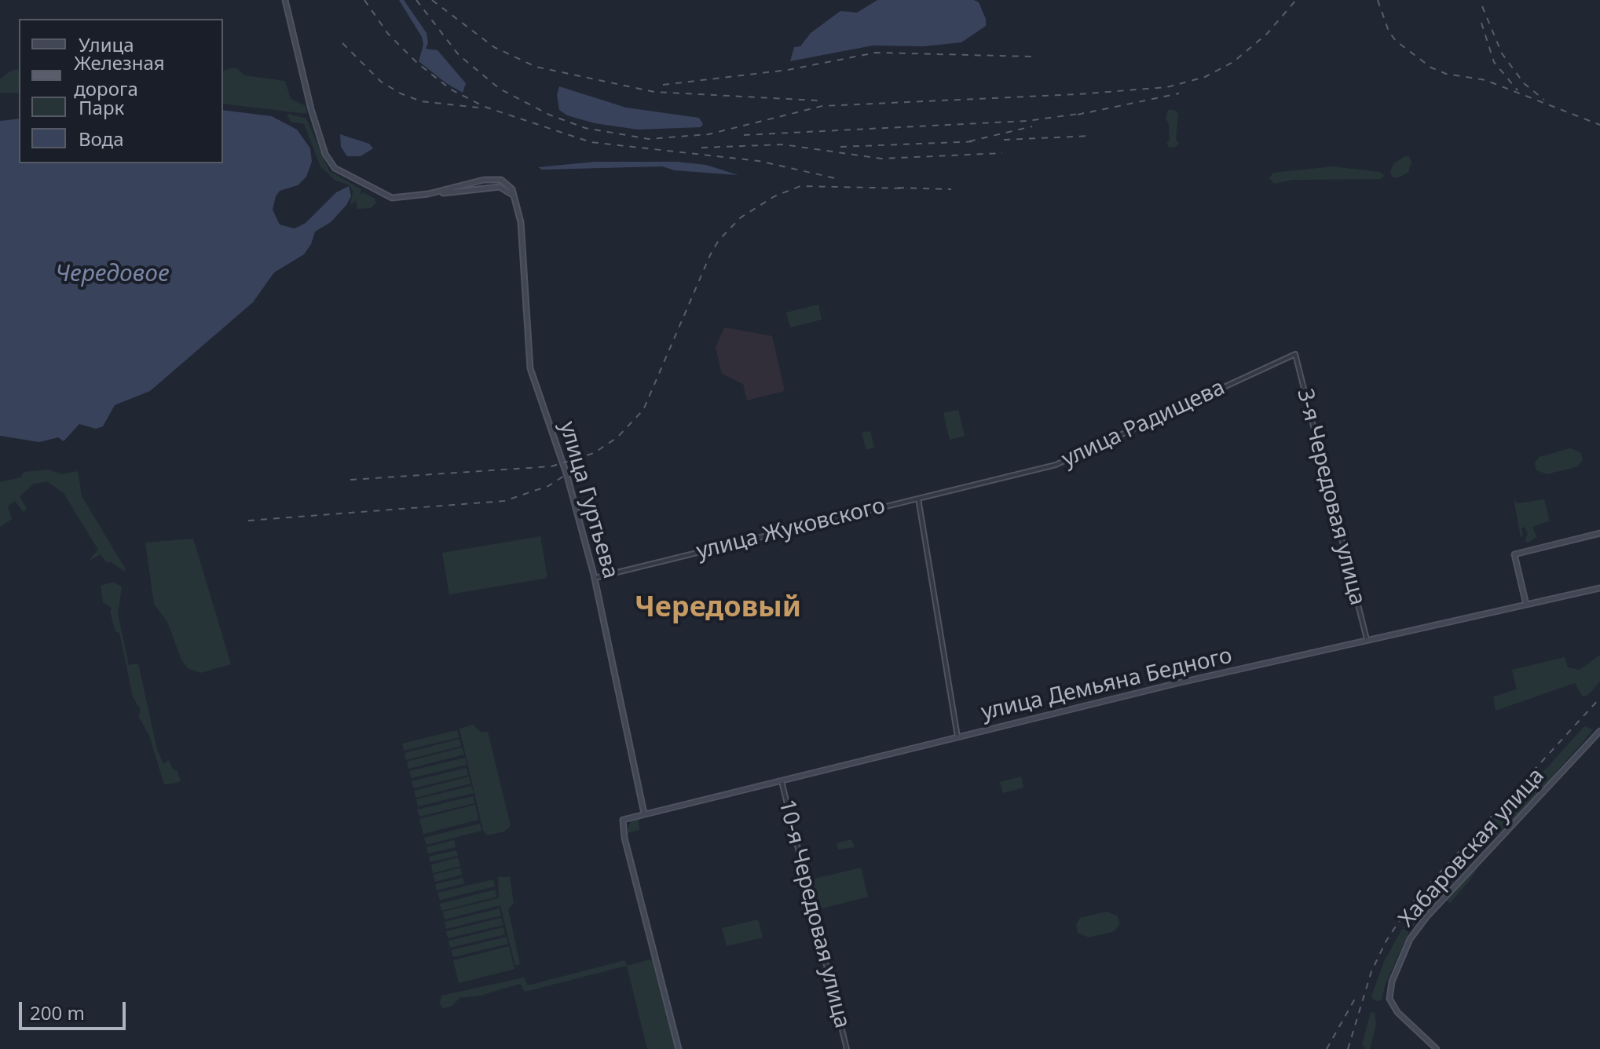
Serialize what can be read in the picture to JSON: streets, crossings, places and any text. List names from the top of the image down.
{
  "streets": {
    "main road": ["улица Гуртьева", "улица Демьяна Бедного", "Хабаровская улица"],
    "street": [
      "улица Радищева",
      "3-я Чередовая улица",
      "улица Жуковского",
      "10-я Чередовая улица"
    ]
  },
  "crossings": [
    ["улица Радищева", "3-я Чередовая улица"],
    ["улица Радищева", "улица Жуковского"],
    ["3-я Чередовая улица", "улица Демьяна Бедного"],
    ["улица Гуртьева", "улица Жуковского"],
    ["улица Гуртьева", "улица Демьяна Бедного"],
    ["улица Демьяна Бедного", "10-я Чередовая улица"]
  ],
  "districts": ["Чередовый"],
  "water": ["Чередовое"],
  "legend": [
    "Улица",
    "Железная дорога",
    "Парк",
    "Вода"
  ],
  "scale_bar": "200 m"
}
